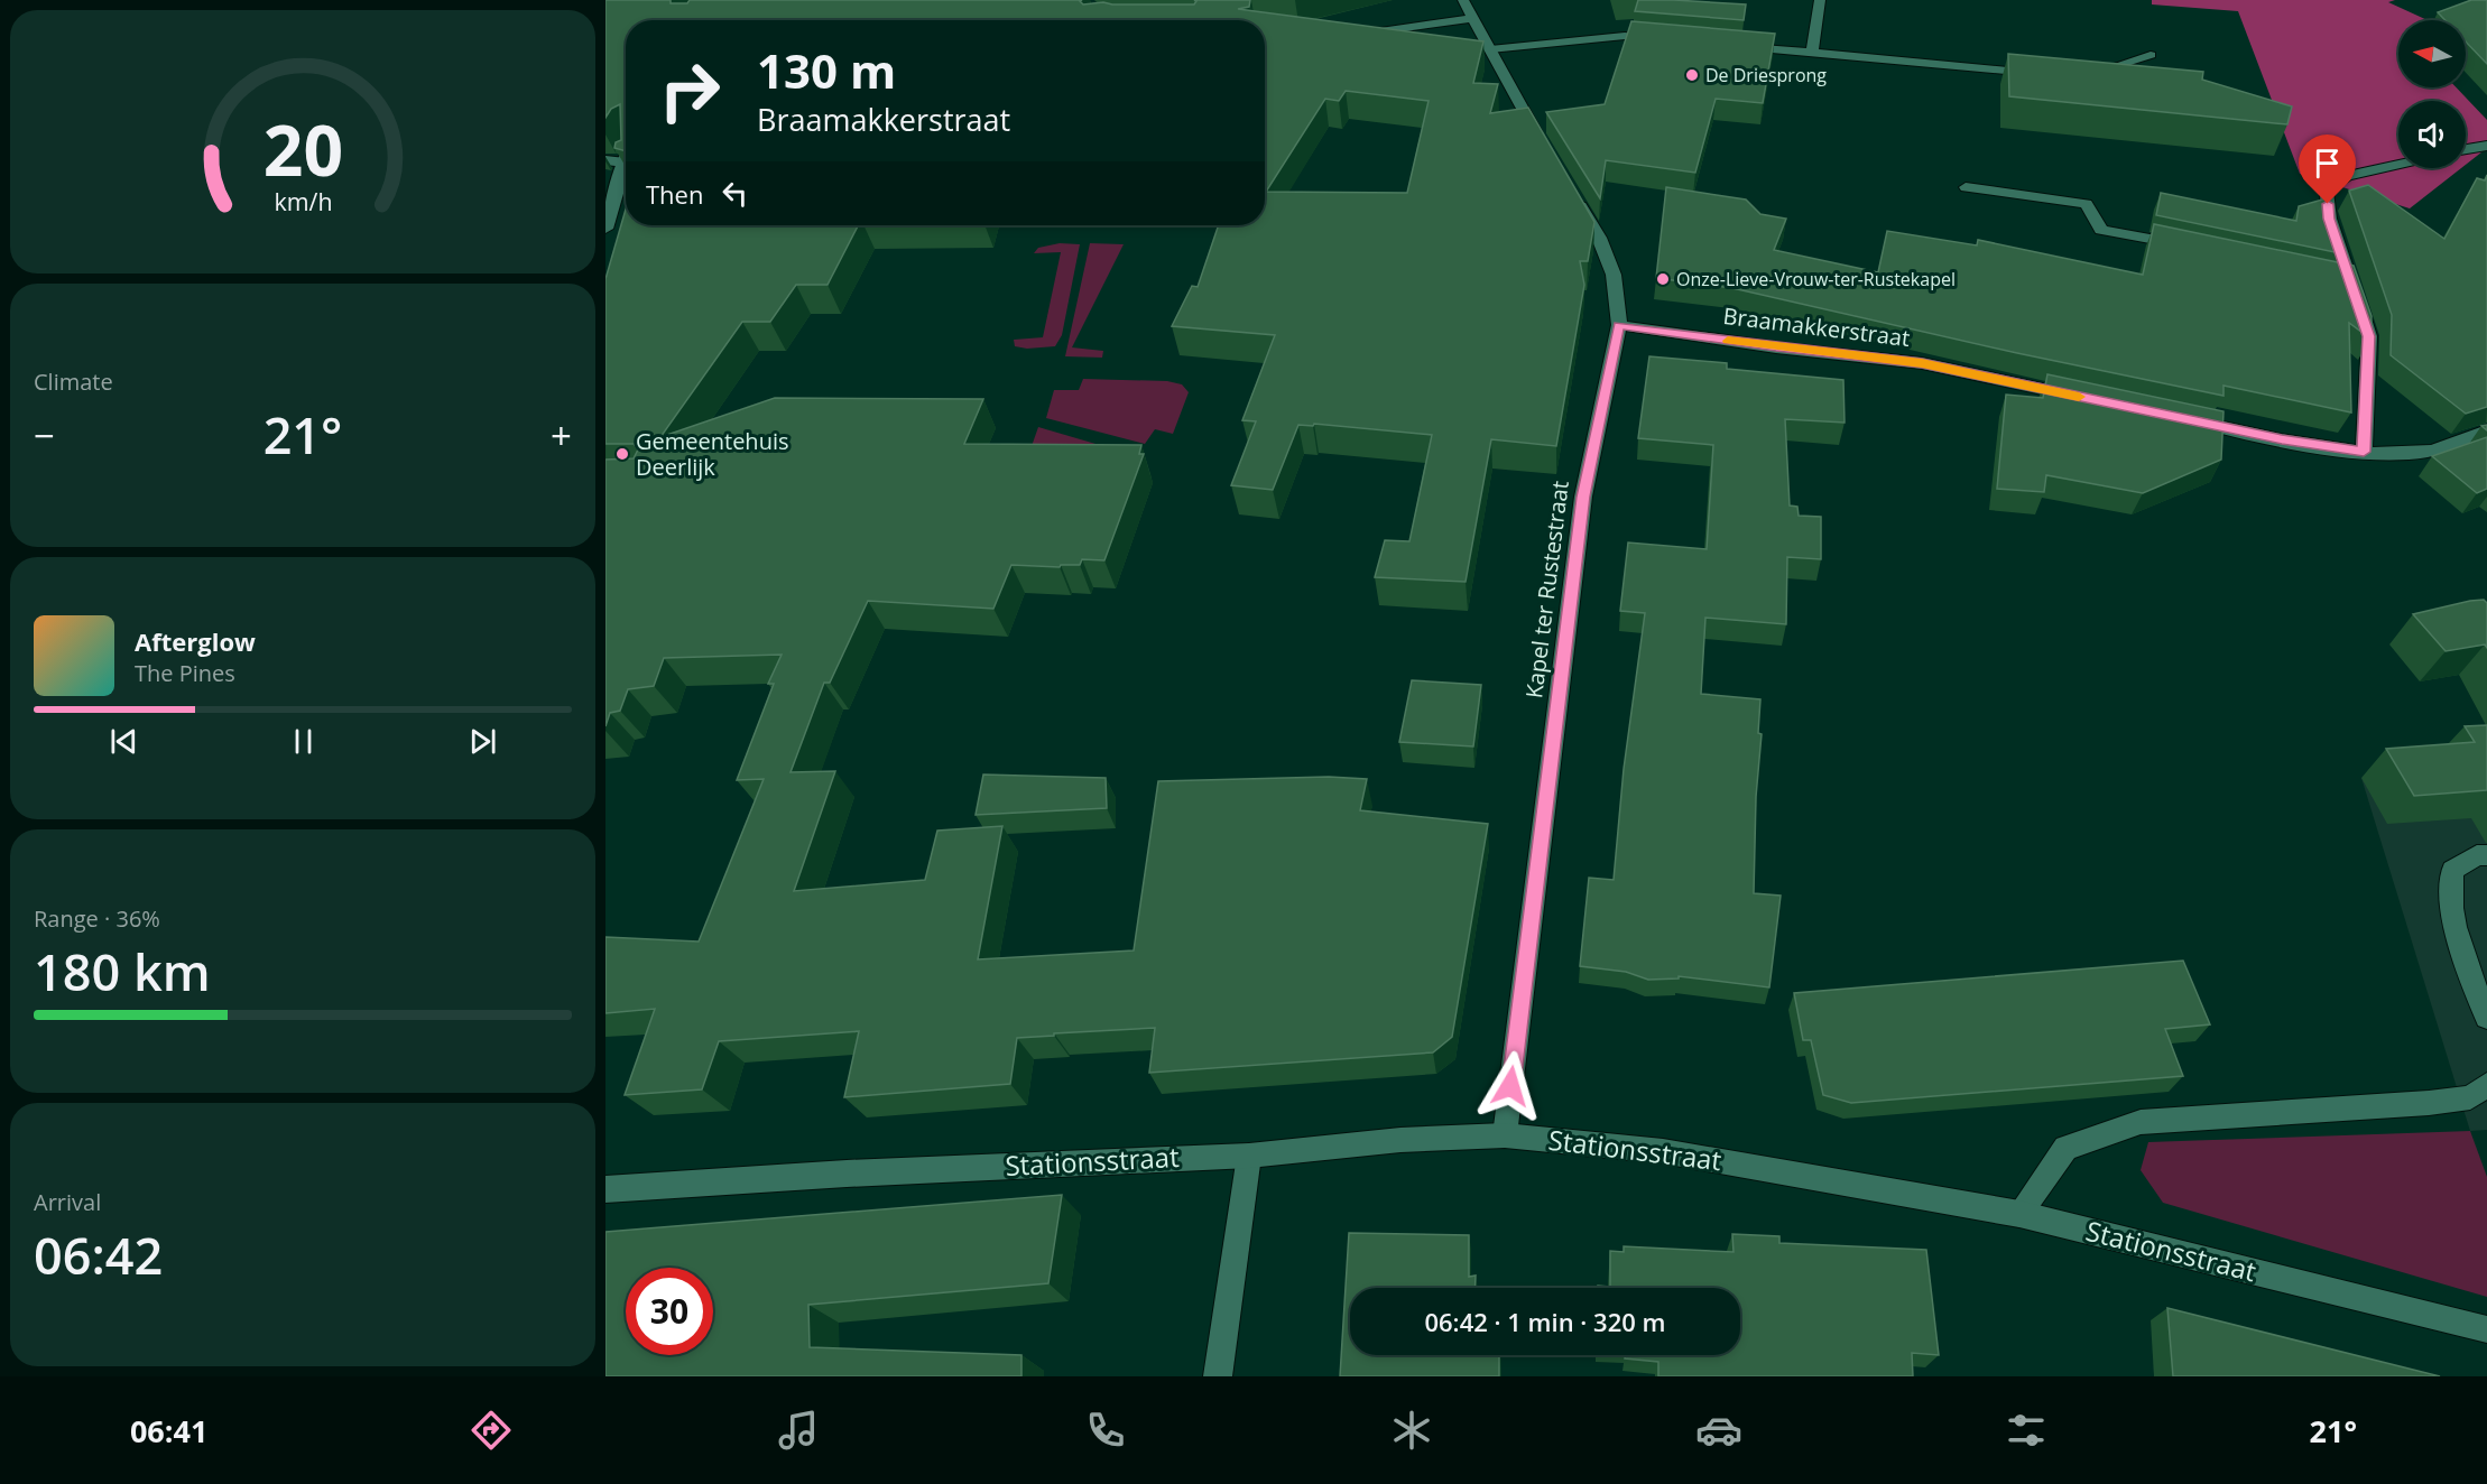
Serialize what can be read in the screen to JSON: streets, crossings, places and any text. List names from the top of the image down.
{
  "streets": {
    "street": ["Braamakkerstraat", "Kapel ter Rustestraat", "Stationsstraat"]
  },
  "crossings": [
    ["Braamakkerstraat", "Kapel ter Rustestraat"],
    ["Kapel ter Rustestraat", "Stationsstraat"]
  ],
  "places": ["De Driesprong", "Onze-Lieve-Vrouw-ter-Rustekapel", "Gemeentehuis Deerlijk"],
  "north": "left",
  "page": {
    "turn": ["130 m", "Braamakkerstraat"],
    "then": "Then",
    "tile": [
      "Climate",
      ["Range · 36%", "180 km"],
      ["Arrival", "06:42"]
    ],
    "heat": ["−", "21°", "+"],
    "song": ["Afterglow", "The Pines"],
    "limit": "30",
    "trip": "06:42 · 1 min · 320 m",
    "tabs": ["06:41", "21°"],
    "gauge": ["20", "km/h"]
  }
}
